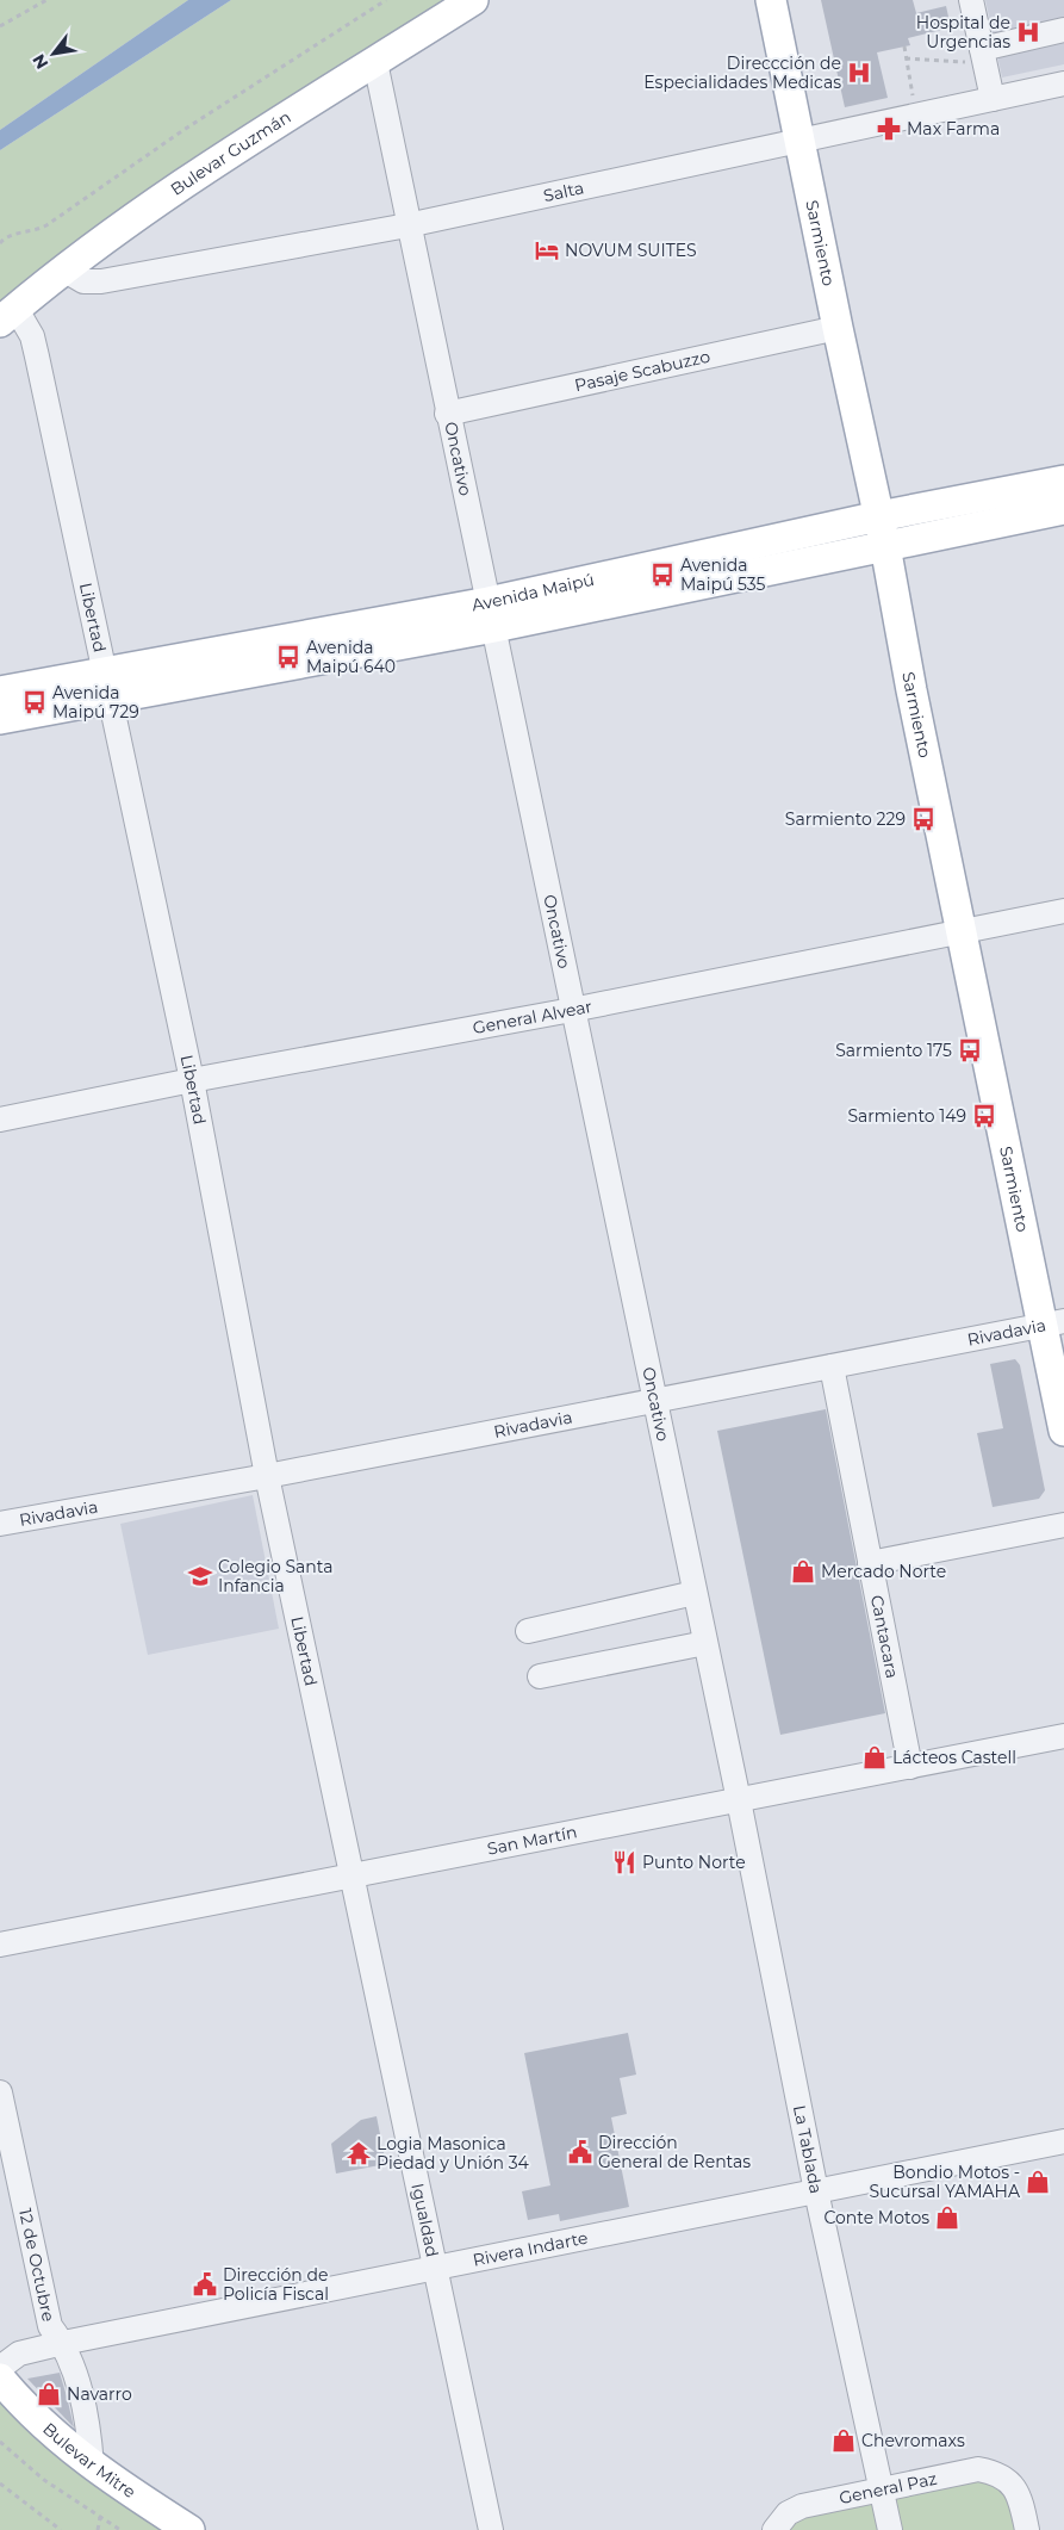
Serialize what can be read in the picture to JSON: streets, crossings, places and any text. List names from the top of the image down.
{
  "streets": {
    "main road": [
      "Bulevar Guzmán",
      "Sarmiento",
      "Avenida Maipú",
      "Bulevar Mitre"
    ],
    "street": [
      "Salta",
      "Pasaje Scabuzzo",
      "Oncativo",
      "Libertad",
      "General Alvear",
      "Rivadavia",
      "Cantacara",
      "San Martín",
      "La Tablada",
      "Igualdad",
      "Rivera Indarte",
      "12 de Octubre",
      "General Paz"
    ]
  },
  "crossings": [
    ["Bulevar Guzmán", "Salta"],
    ["Bulevar Guzmán", "Oncativo"],
    ["Bulevar Guzmán", "Libertad"],
    ["Salta", "Sarmiento"],
    ["Salta", "Oncativo"],
    ["Sarmiento", "Pasaje Scabuzzo"],
    ["Sarmiento", "Avenida Maipú"],
    ["Sarmiento", "General Alvear"],
    ["Sarmiento", "Rivadavia"],
    ["Pasaje Scabuzzo", "Oncativo"],
    ["Oncativo", "Avenida Maipú"],
    ["Oncativo", "General Alvear"],
    ["Oncativo", "Rivadavia"],
    ["Oncativo", "San Martín"],
    ["Oncativo", "La Tablada"],
    ["Avenida Maipú", "Libertad"],
    ["Libertad", "General Alvear"],
    ["Libertad", "Rivadavia"],
    ["Libertad", "San Martín"],
    ["Libertad", "Igualdad"],
    ["Rivadavia", "Cantacara"],
    ["Cantacara", "San Martín"],
    ["San Martín", "La Tablada"],
    ["San Martín", "Igualdad"],
    ["La Tablada", "Rivera Indarte"],
    ["La Tablada", "General Paz"],
    ["Igualdad", "Rivera Indarte"],
    ["Rivera Indarte", "12 de Octubre"],
    ["12 de Octubre", "Bulevar Mitre"]
  ],
  "places": {
    "hospital": ["Hospital de Urgencias", "Direccción de Especialidades Medicas"],
    "pharmacy": ["Max Farma"],
    "hotel": ["NOVUM SUITES"],
    "bus stop": [
      "Avenida Maipú 535",
      "Avenida Maipú 640",
      "Avenida Maipú 729",
      "Sarmiento 229",
      "Sarmiento 175",
      "Sarmiento 149"
    ],
    "shop": [
      "Mercado Norte",
      "Lácteos Castell",
      "Bondio Motos - Sucursal YAMAHA",
      "Conte Motos",
      "Navarro",
      "Chevromaxs"
    ],
    "school or university": ["Colegio Santa Infancia"],
    "restaurant": ["Punto Norte"],
    "public building": ["Dirección General de Rentas", "Dirección de Policía Fiscal"],
    "temple": ["Logia Masonica Piedad y Unión 34"]
  },
  "north": "bottom left"
}
